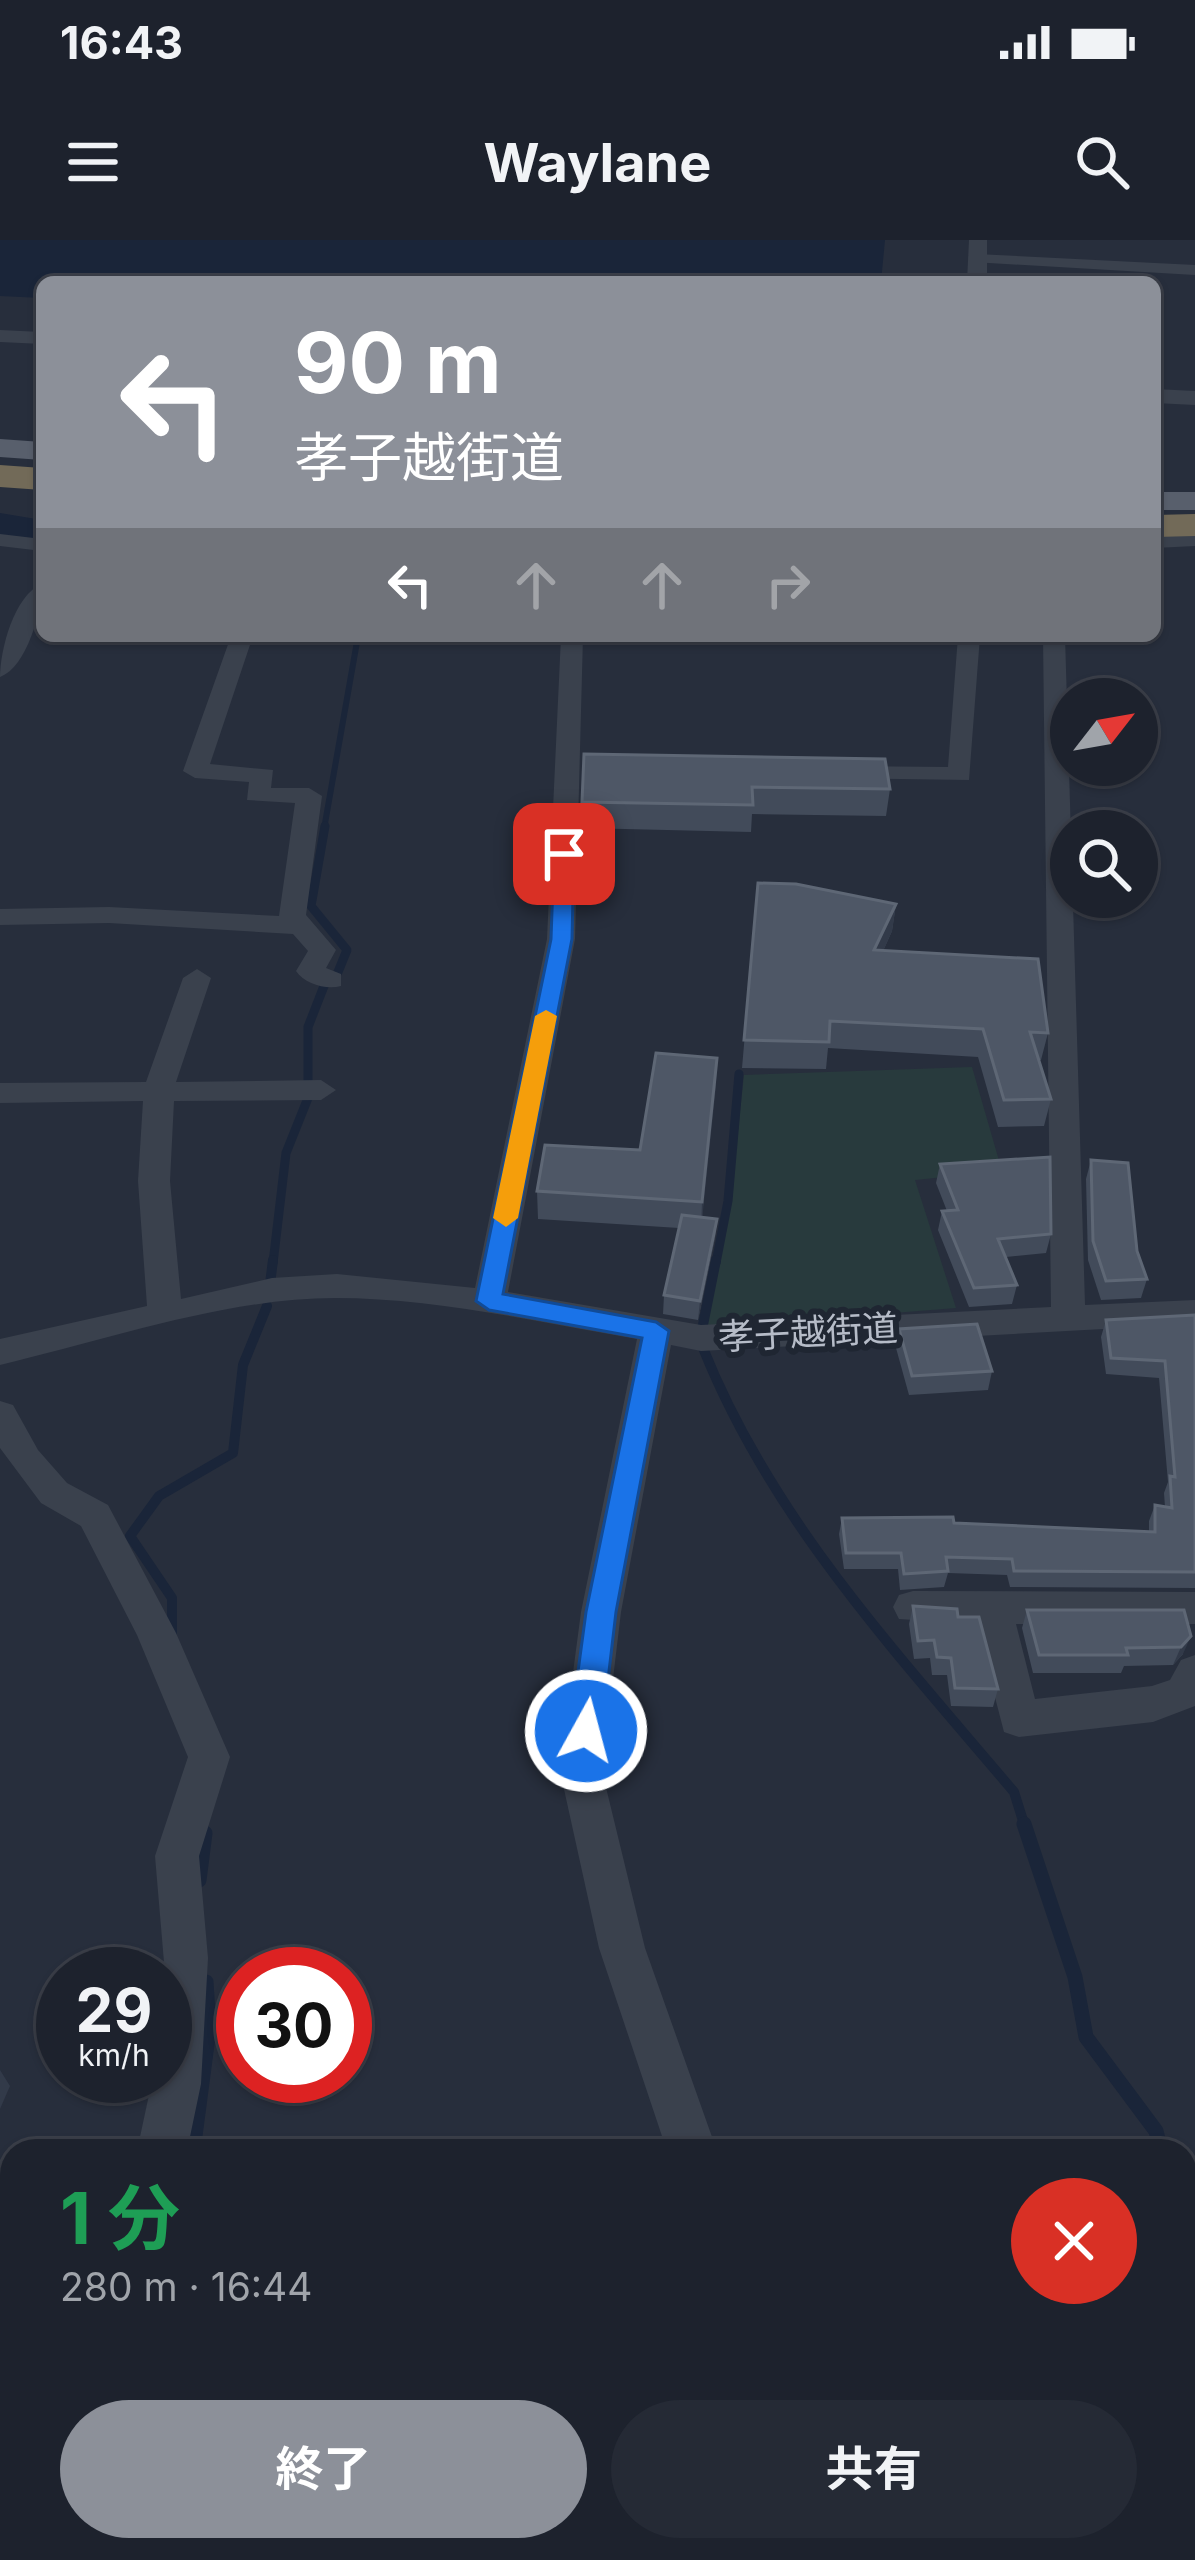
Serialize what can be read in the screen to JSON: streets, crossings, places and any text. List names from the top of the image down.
{
  "streets": {
    "street": ["孝子越街道"]
  },
  "north": "top right",
  "page": {
    "status": "16:43",
    "header": "Waylane",
    "turn": ["90 m", "孝子越街道"],
    "speed": "29 km/h",
    "limit": "30",
    "heading": ["1 分", "280 m · 16:44"],
    "buttons": ["終了", "共有"]
  }
}
